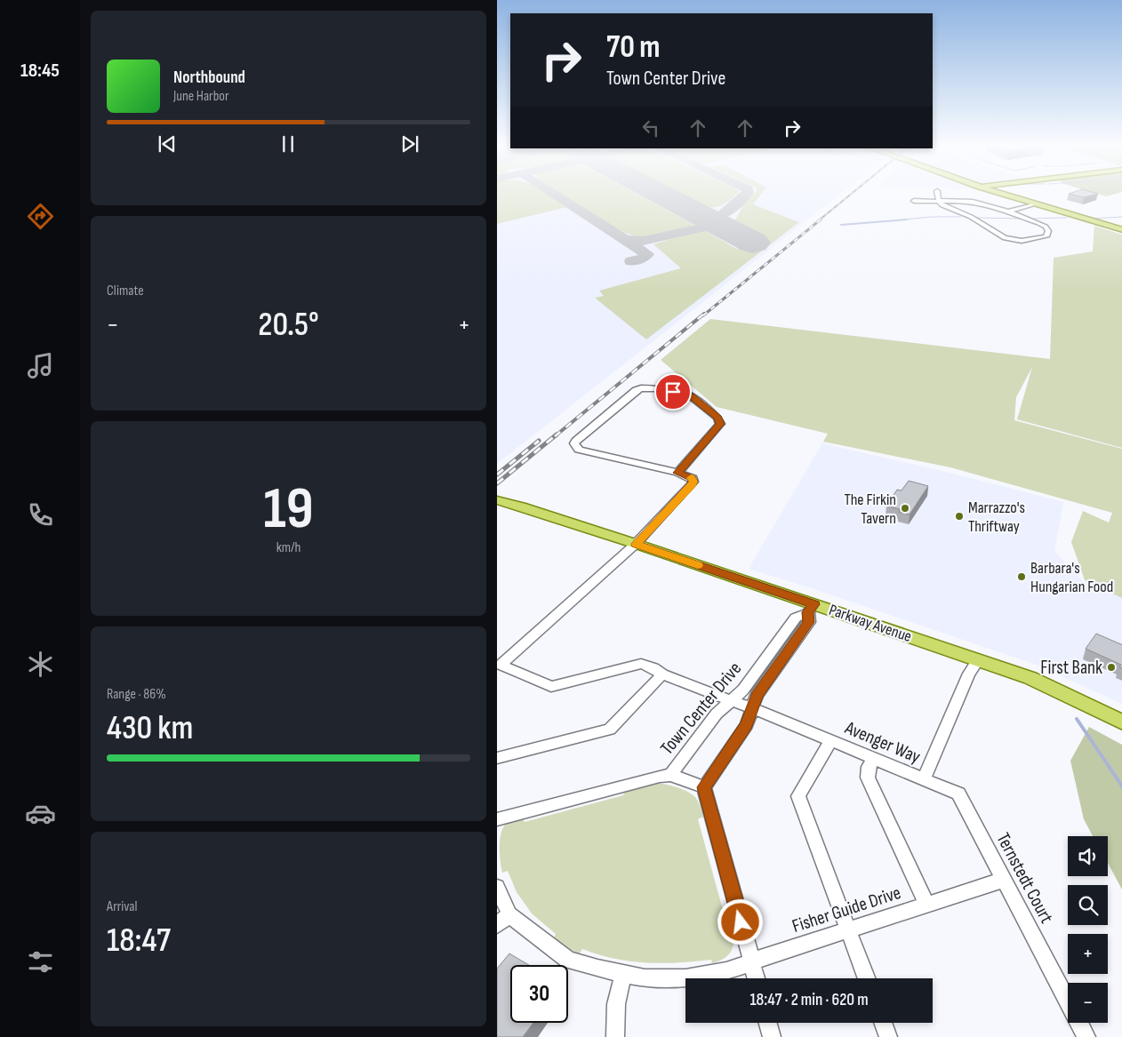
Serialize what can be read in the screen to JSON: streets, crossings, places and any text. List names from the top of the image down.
{
  "streets": {
    "main road": ["Parkway Avenue"],
    "street": [
      "Town Center Drive",
      "Avenger Way",
      "Ternstedt Court",
      "Fisher Guide Drive"
    ]
  },
  "crossings": [
    ["Parkway Avenue", "Town Center Drive"],
    ["Parkway Avenue", "Avenger Way"],
    ["Town Center Drive", "Avenger Way"],
    ["Avenger Way", "Ternstedt Court"],
    ["Ternstedt Court", "Fisher Guide Drive"]
  ],
  "places": [
    "The Firkin Tavern",
    "Marrazzo's Thriftway",
    "Barbara's Hungarian Food",
    "First Bank"
  ],
  "page": {
    "tabs": "18:45",
    "turn": ["70 m", "Town Center Drive"],
    "song": ["Northbound", "June Harbor"],
    "tile": [
      "Climate",
      ["19", "km/h"],
      ["Range · 86%", "430 km"],
      ["Arrival", "18:47"]
    ],
    "heat": ["−", "20.5°", "+"],
    "map_buttons": ["+", "−"],
    "limit": "30",
    "trip": "18:47 · 2 min · 620 m"
  }
}
